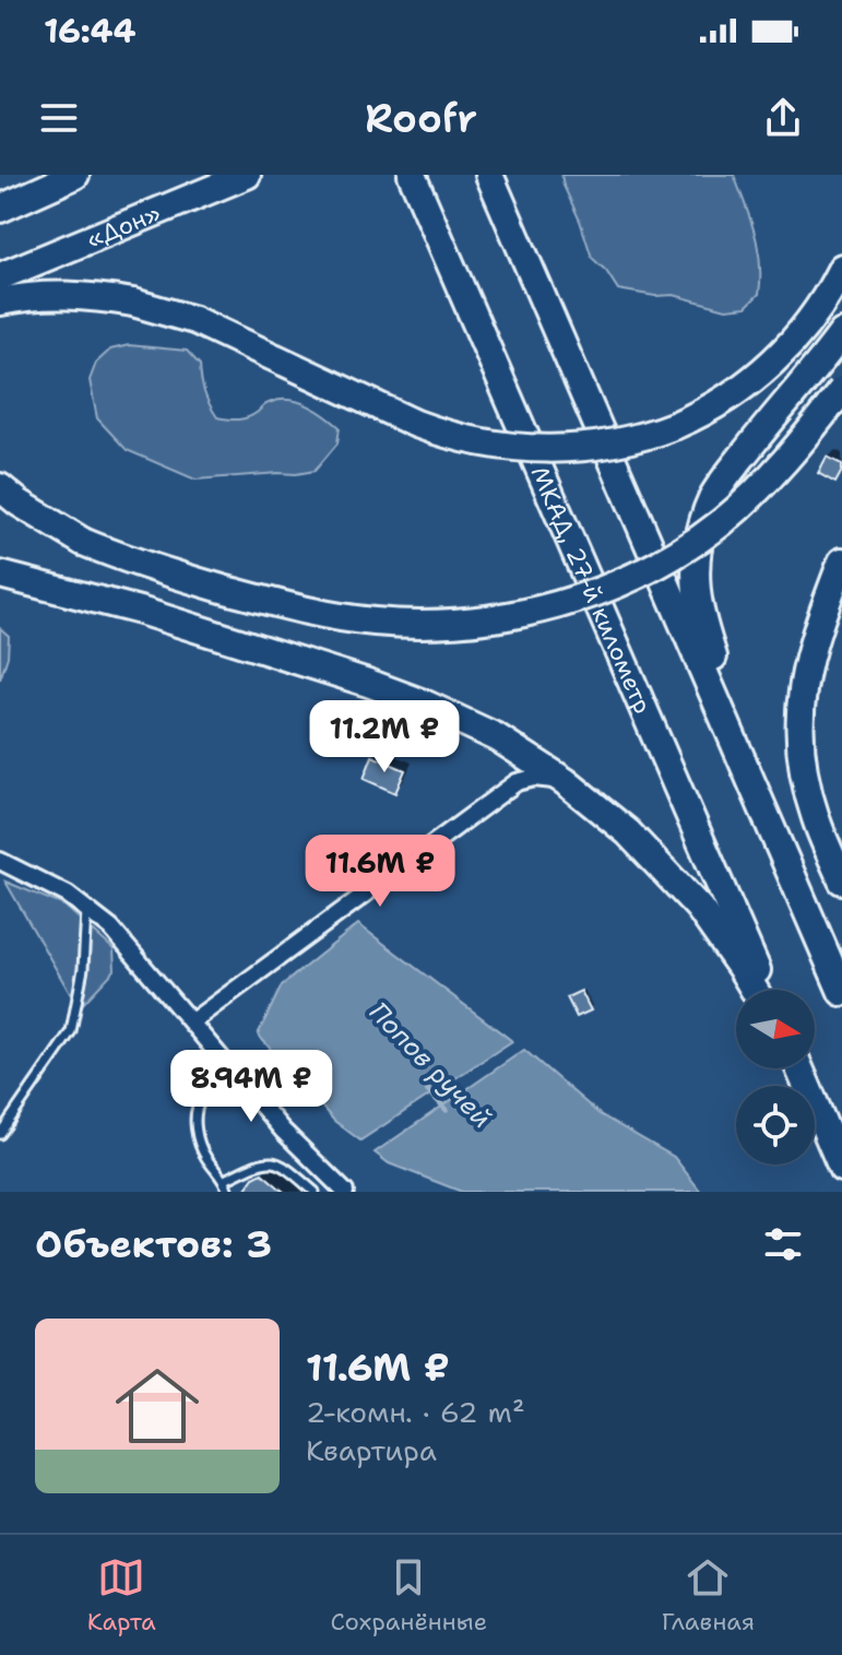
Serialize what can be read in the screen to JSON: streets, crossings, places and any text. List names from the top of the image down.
{
  "streets": {
    "main road": ["«Дон»", "МКАД, 27-й километр"]
  },
  "water": ["Попов ручей"],
  "north": "right",
  "page": {
    "status": "16:44",
    "header": "Roofr",
    "price": ["11.2M ₽", "11.6M ₽", "8.94M ₽"],
    "heading": "Объектов: 3",
    "list": [
      {
        "name": "11.6M ₽",
        "note": "2-комн. · 62 m² · Квартира"
      }
    ],
    "tabs": ["Карта", "Сохранённые", "Главная"]
  }
}
